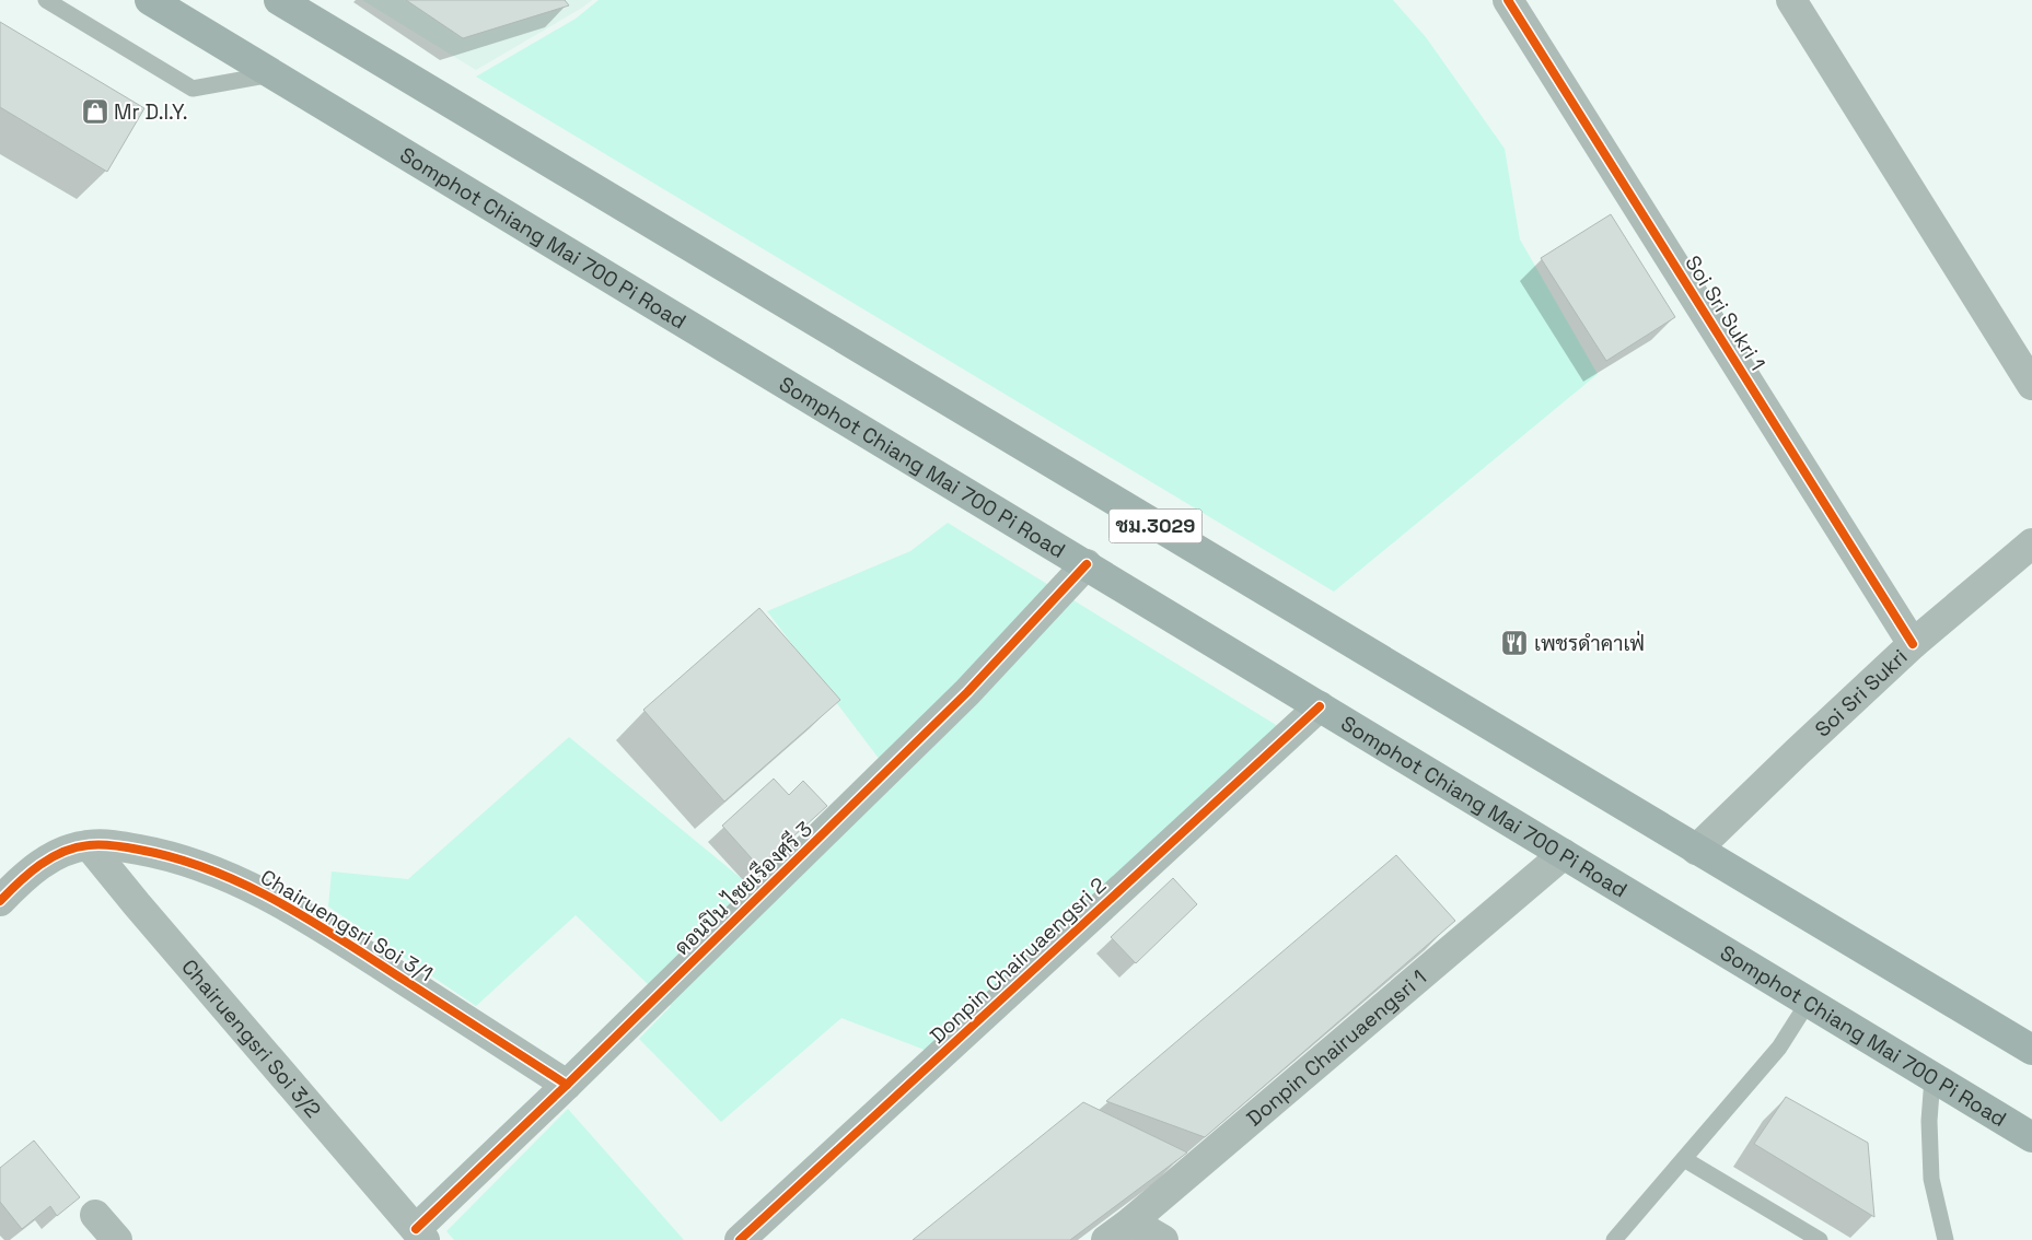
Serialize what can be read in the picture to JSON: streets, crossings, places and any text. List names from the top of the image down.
{
  "streets": {
    "main road": ["Somphot Chiang Mai 700 Pi Road", "ชม.3029"],
    "street": [
      "Soi Sri Sukri 1",
      "Soi Sri Sukri",
      "ดอนปิน ไชยเรืองศรี 3",
      "Chairuengsri Soi 3/1",
      "Donpin Chairuaengsri 2",
      "Chairuengsri Soi 3/2",
      "Donpin Chairuaengsri 1"
    ]
  },
  "crossings": [
    ["Somphot Chiang Mai 700 Pi Road", "ดอนปิน ไชยเรืองศรี 3"],
    ["Somphot Chiang Mai 700 Pi Road", "Donpin Chairuaengsri 2"],
    ["Somphot Chiang Mai 700 Pi Road", "Donpin Chairuaengsri 1"],
    ["Soi Sri Sukri 1", "Soi Sri Sukri"],
    ["ชม.3029", "Soi Sri Sukri"],
    ["ดอนปิน ไชยเรืองศรี 3", "Chairuengsri Soi 3/1"],
    ["ดอนปิน ไชยเรืองศรี 3", "Chairuengsri Soi 3/2"],
    ["Chairuengsri Soi 3/1", "Chairuengsri Soi 3/2"]
  ],
  "places": {
    "shop": ["Mr D.I.Y."],
    "restaurant": ["เพชรดำคาเฟ่"]
  }
}
